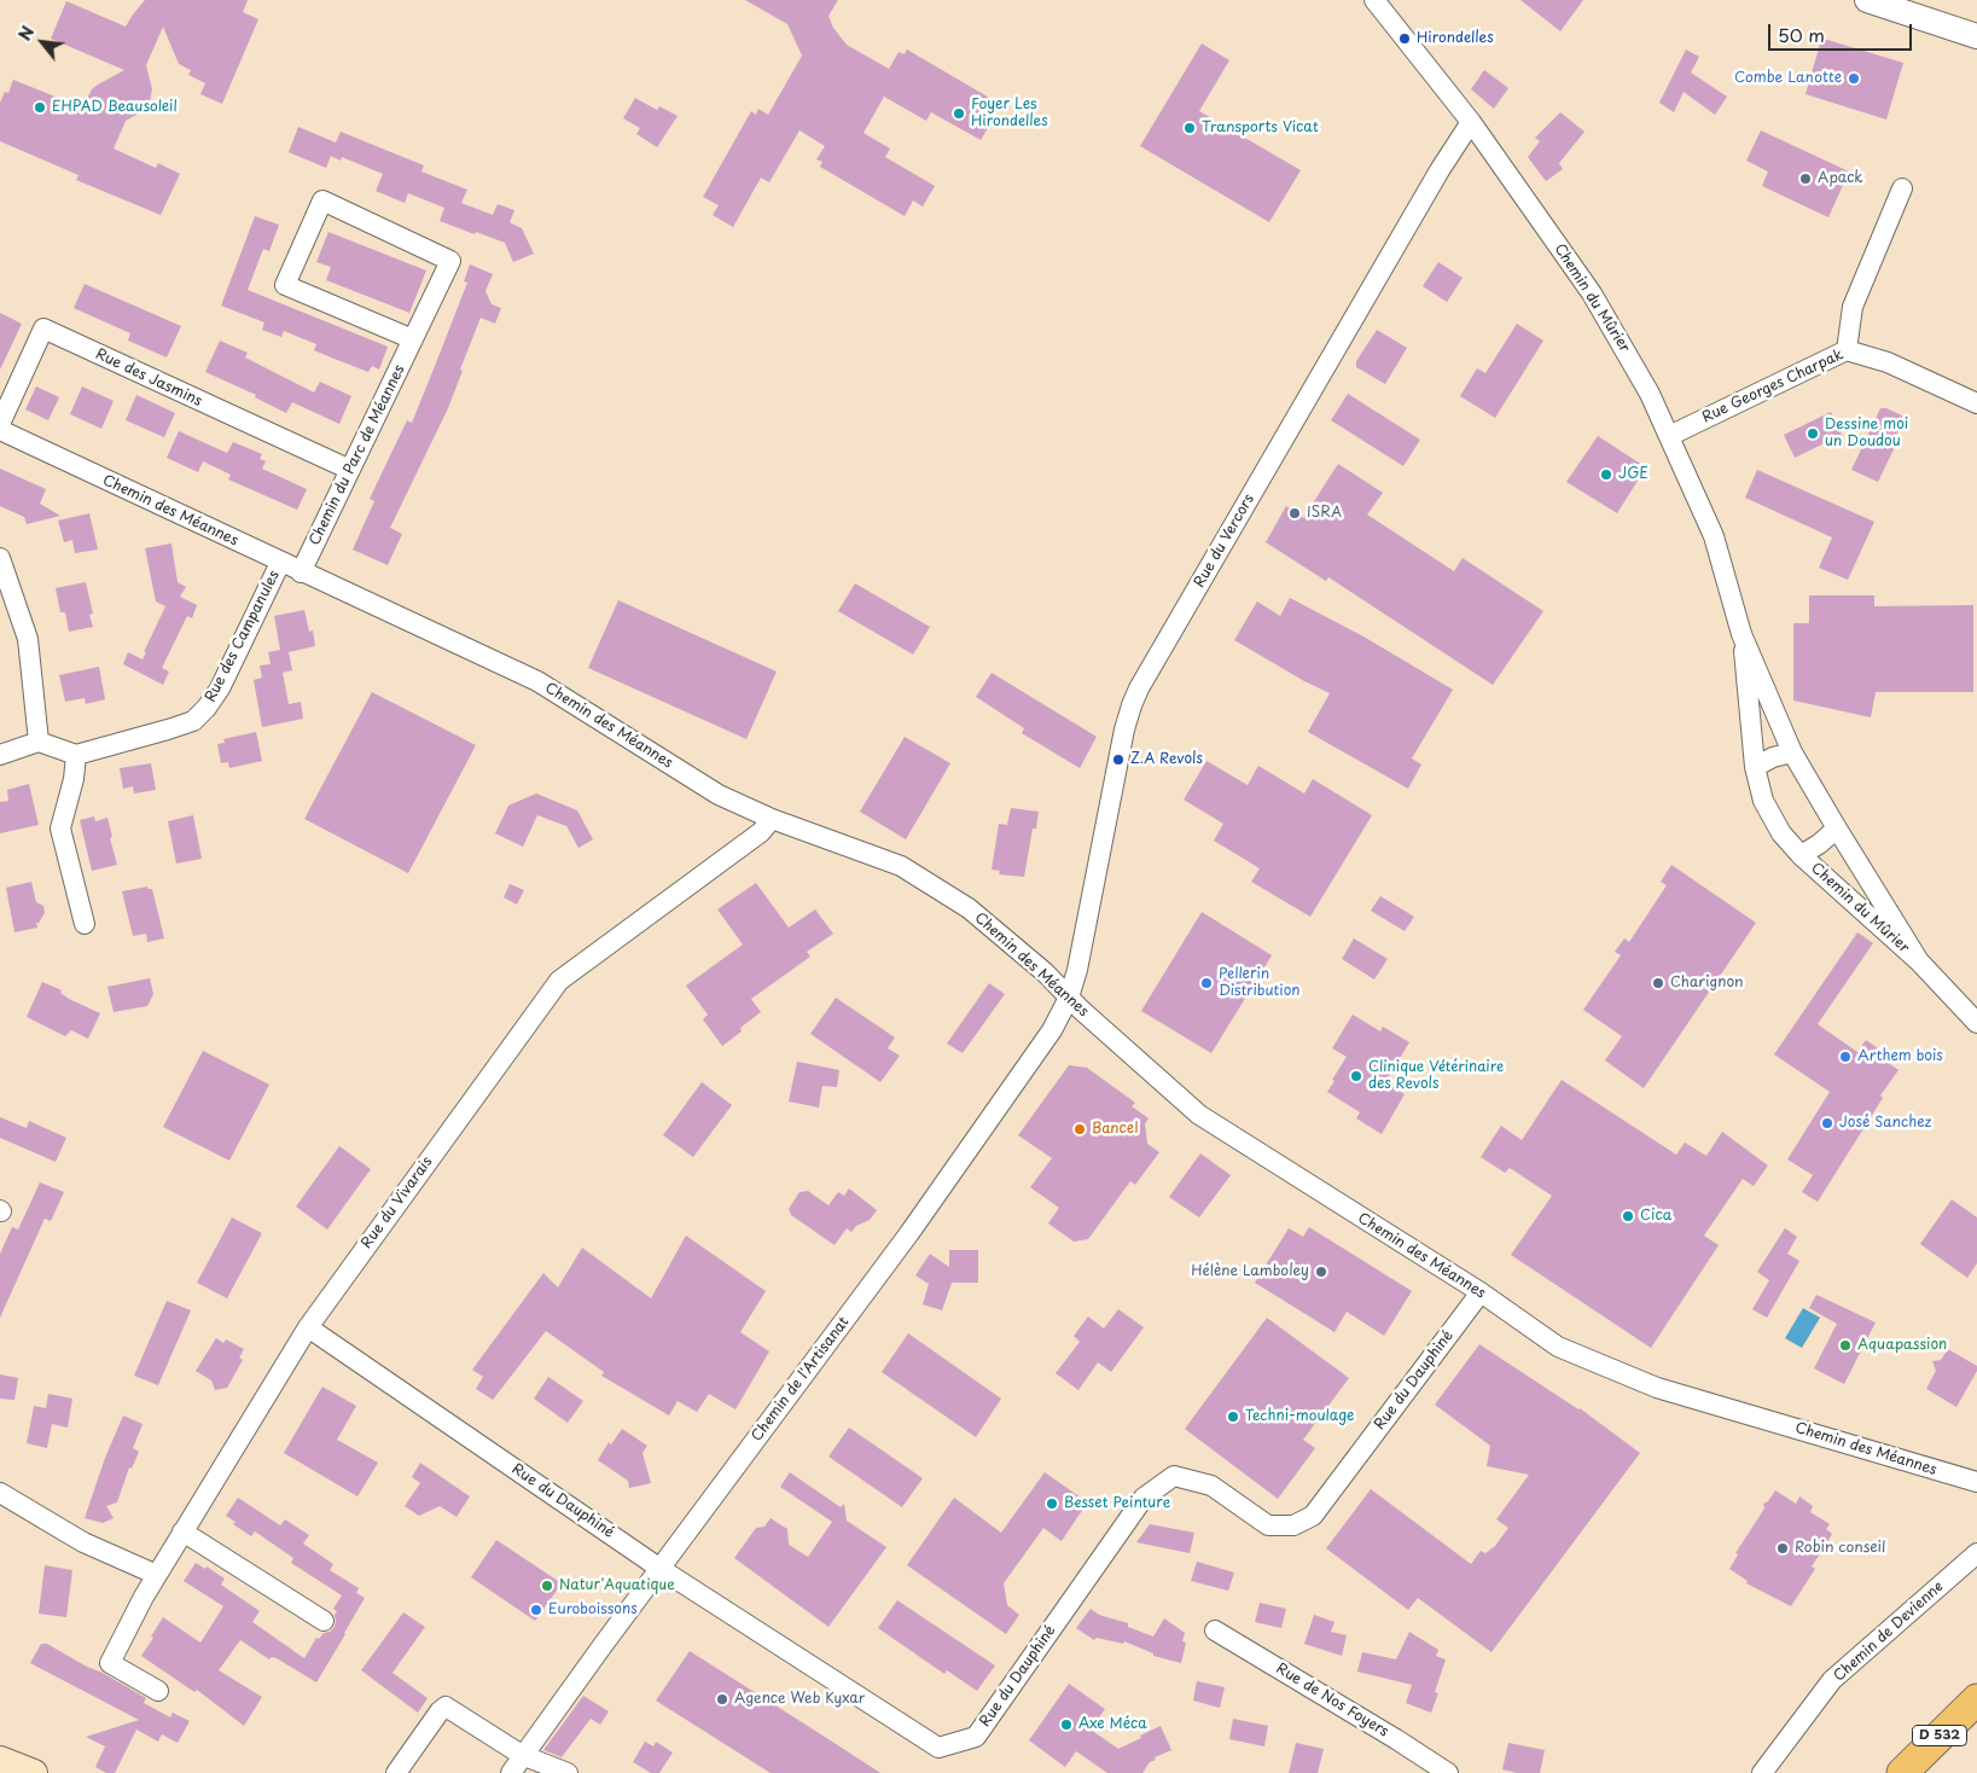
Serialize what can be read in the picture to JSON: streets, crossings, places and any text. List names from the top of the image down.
{
  "streets": {
    "main road": ["D 532"],
    "street": [
      "Chemin du Mûrier",
      "Rue des Jasmins",
      "Rue Georges Charpak",
      "Chemin du Parc de Méannes",
      "Chemin des Méannes",
      "Rue du Vercors",
      "Rue des Campanules",
      "Rue du Vivarais",
      "Chemin de l'Artisanat",
      "Rue du Dauphiné",
      "Chemin de Devienne",
      "Rue de Nos Foyers"
    ]
  },
  "crossings": [
    ["Chemin du Mûrier", "Rue Georges Charpak"],
    ["Chemin du Mûrier", "Rue du Vercors"],
    ["Rue des Jasmins", "Chemin du Parc de Méannes"],
    ["Chemin du Parc de Méannes", "Chemin des Méannes"],
    ["Chemin des Méannes", "Rue du Vercors"],
    ["Chemin des Méannes", "Rue des Campanules"],
    ["Chemin des Méannes", "Rue du Vivarais"],
    ["Chemin des Méannes", "Chemin de l'Artisanat"],
    ["Chemin des Méannes", "Rue du Dauphiné"],
    ["Rue du Vercors", "Chemin de l'Artisanat"],
    ["Rue du Vivarais", "Rue du Dauphiné"],
    ["Chemin de l'Artisanat", "Rue du Dauphiné"]
  ],
  "places": [
    "Hirondelles",
    "Combe Lanotte",
    "EHPAD Beausoleil",
    "Foyer Les Hirondelles",
    "Transports Vicat",
    "Apack",
    "Dessine moi un Doudou",
    "JGE",
    "ISRA",
    "Z.A Revols",
    "Pellerin Distribution",
    "Charignon",
    "Arthem bois",
    "Clinique Vétérinaire des Revols",
    "José Sanchez",
    "Bancel",
    "Cica",
    "Hélène Lamboley",
    "Aquapassion",
    "Techni-moulage",
    "Besset Peinture",
    "Robin conseil",
    "Natur'Aquatique",
    "Euroboissons",
    "Agence Web Kyxar",
    "Axe Méca"
  ],
  "scale_bar": "50 m",
  "north": "top left"
}
